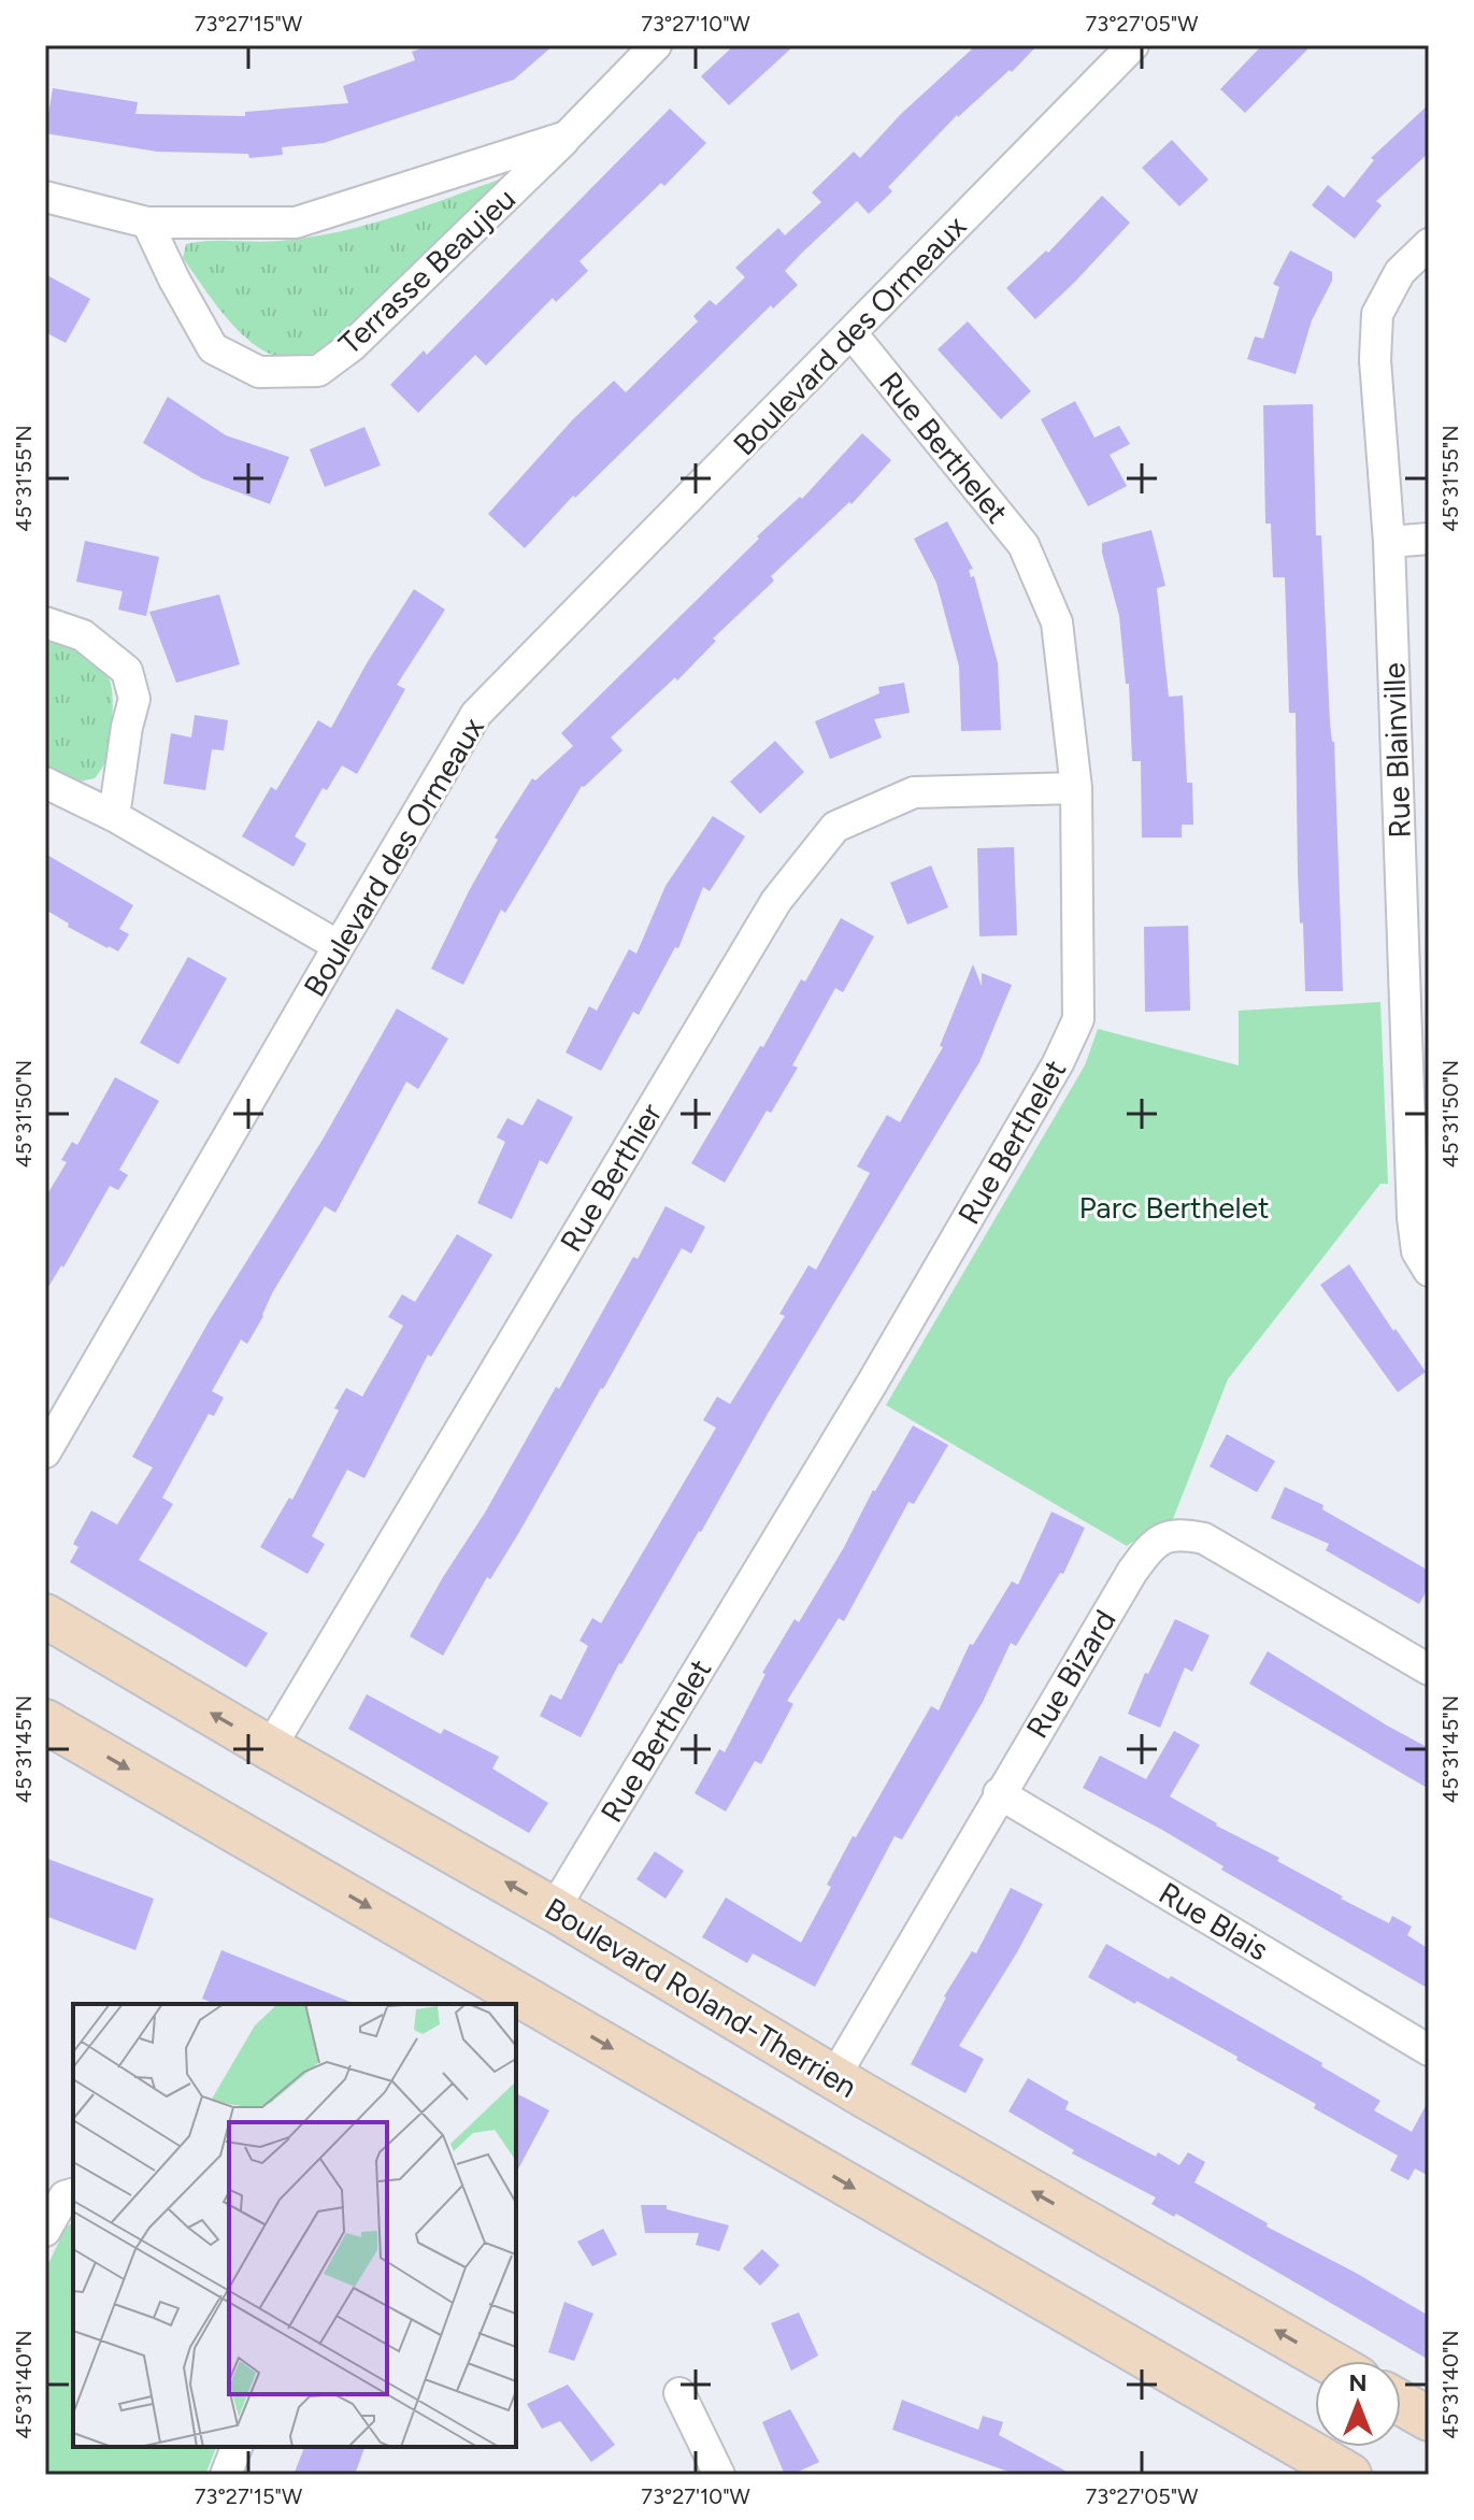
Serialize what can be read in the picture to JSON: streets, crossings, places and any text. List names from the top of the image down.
{
  "streets": {
    "main road": ["Boulevard Roland-Therrien"],
    "street": [
      "Terrasse Beaujeu",
      "Boulevard des Ormeaux",
      "Rue Berthelet",
      "Rue Blainville",
      "Rue Berthier",
      "Rue Bizard",
      "Rue Blais"
    ]
  },
  "crossings": [
    ["Boulevard des Ormeaux", "Rue Berthelet"],
    ["Rue Berthelet", "Rue Berthier"],
    ["Rue Berthelet", "Boulevard Roland-Therrien"],
    ["Rue Berthier", "Boulevard Roland-Therrien"],
    ["Rue Bizard", "Rue Blais"],
    ["Rue Bizard", "Boulevard Roland-Therrien"]
  ],
  "parks": ["Parc Berthelet"],
  "north": "top",
  "coordinates": [
    "73°27'15\"W",
    "73°27'10\"W",
    "73°27'05\"W",
    "45°31'55\"N",
    "45°31'50\"N",
    "45°31'45\"N",
    "45°31'40\"N"
  ]
}
